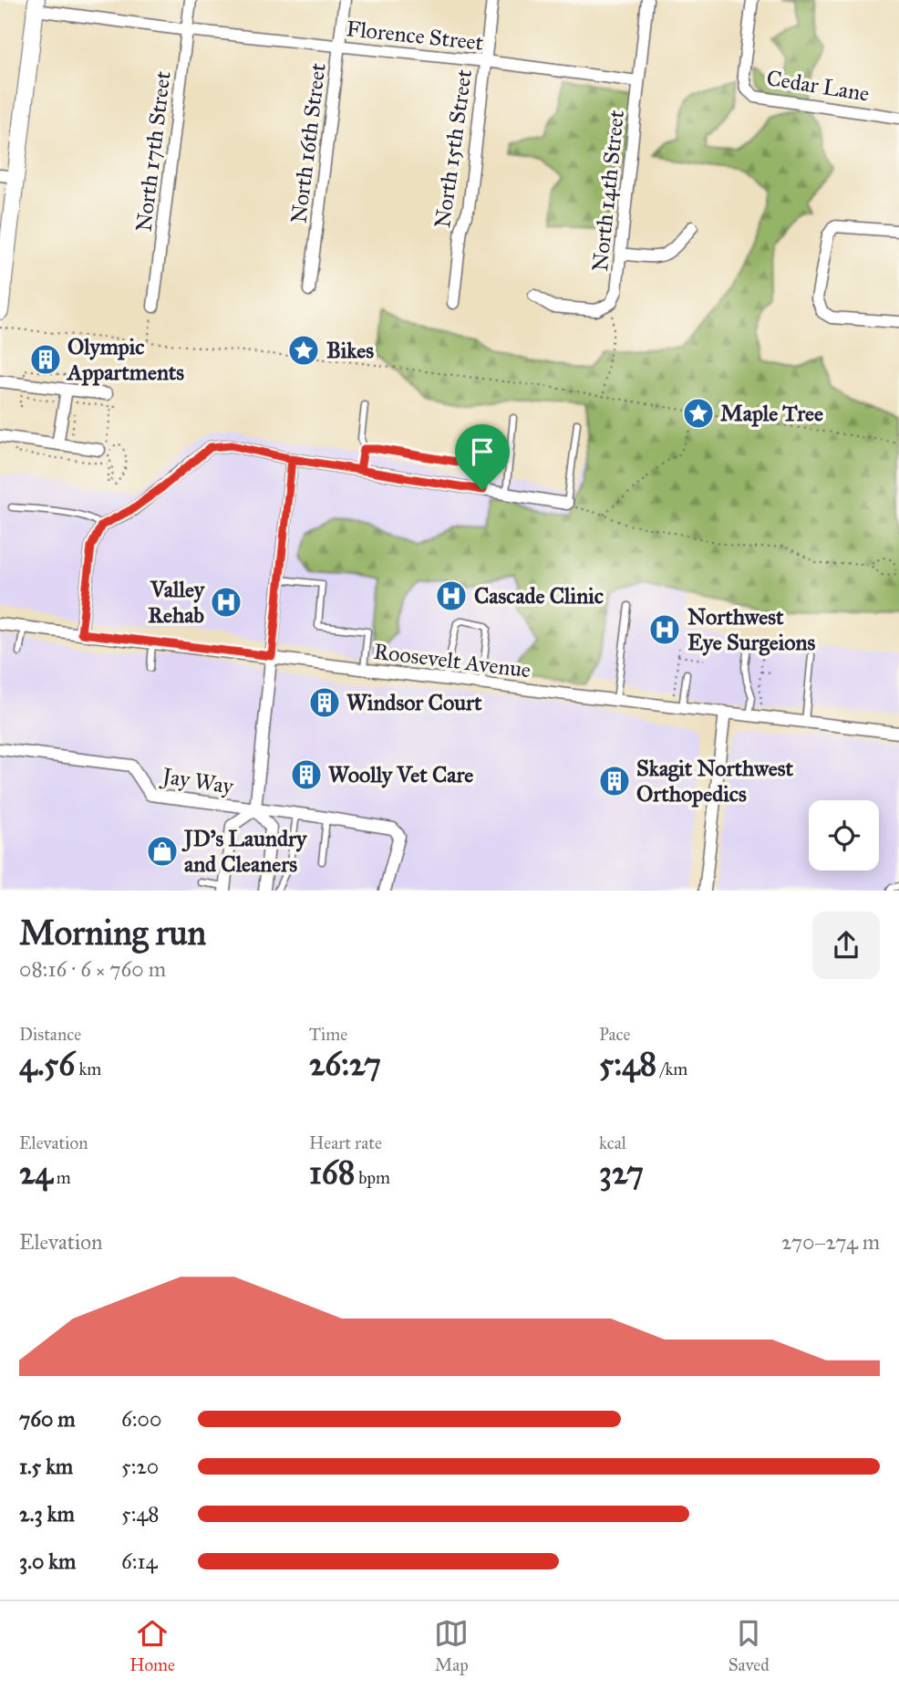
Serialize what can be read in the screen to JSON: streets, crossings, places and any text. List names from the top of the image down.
{
  "streets": {
    "street": [
      "Florence Street",
      "Cedar Lane",
      "North 16th Street",
      "North 15th Street",
      "North 17th Street",
      "North 14th Street",
      "Roosevelt Avenue",
      "Jay Way"
    ]
  },
  "crossings": [
    ["Florence Street", "North 16th Street"],
    ["Florence Street", "North 15th Street"],
    ["Florence Street", "North 17th Street"],
    ["Florence Street", "North 14th Street"]
  ],
  "places": {
    "place": ["Bikes", "Maple Tree"],
    "building": [
      "Olympic Appartments",
      "Windsor Court",
      "Woolly Vet Care",
      "Skagit Northwest Orthopedics"
    ],
    "hospital": ["Cascade Clinic", "Valley Rehab", "Northwest Eye Surgeions"],
    "shop": ["JD’s Laundry and Cleaners"]
  },
  "page": {
    "heading": ["Morning run", "08:16 · 6 × 760 m"],
    "stats": [
      ["Distance", "4.56 km"],
      ["Time", "26:27"],
      ["Pace", "5:48 /km"],
      ["Elevation", "24 m"],
      ["Heart rate", "168 bpm"],
      ["kcal", "327"]
    ],
    "chart": ["Elevation", "270–274 m"],
    "list": [
      {
        "name": "760 m",
        "note": "6:00"
      },
      {
        "name": "1.5 km",
        "note": "5:20"
      },
      {
        "name": "2.3 km",
        "note": "5:48"
      },
      {
        "name": "3.0 km",
        "note": "6:14"
      }
    ],
    "tabs": ["Home", "Map", "Saved"]
  }
}
